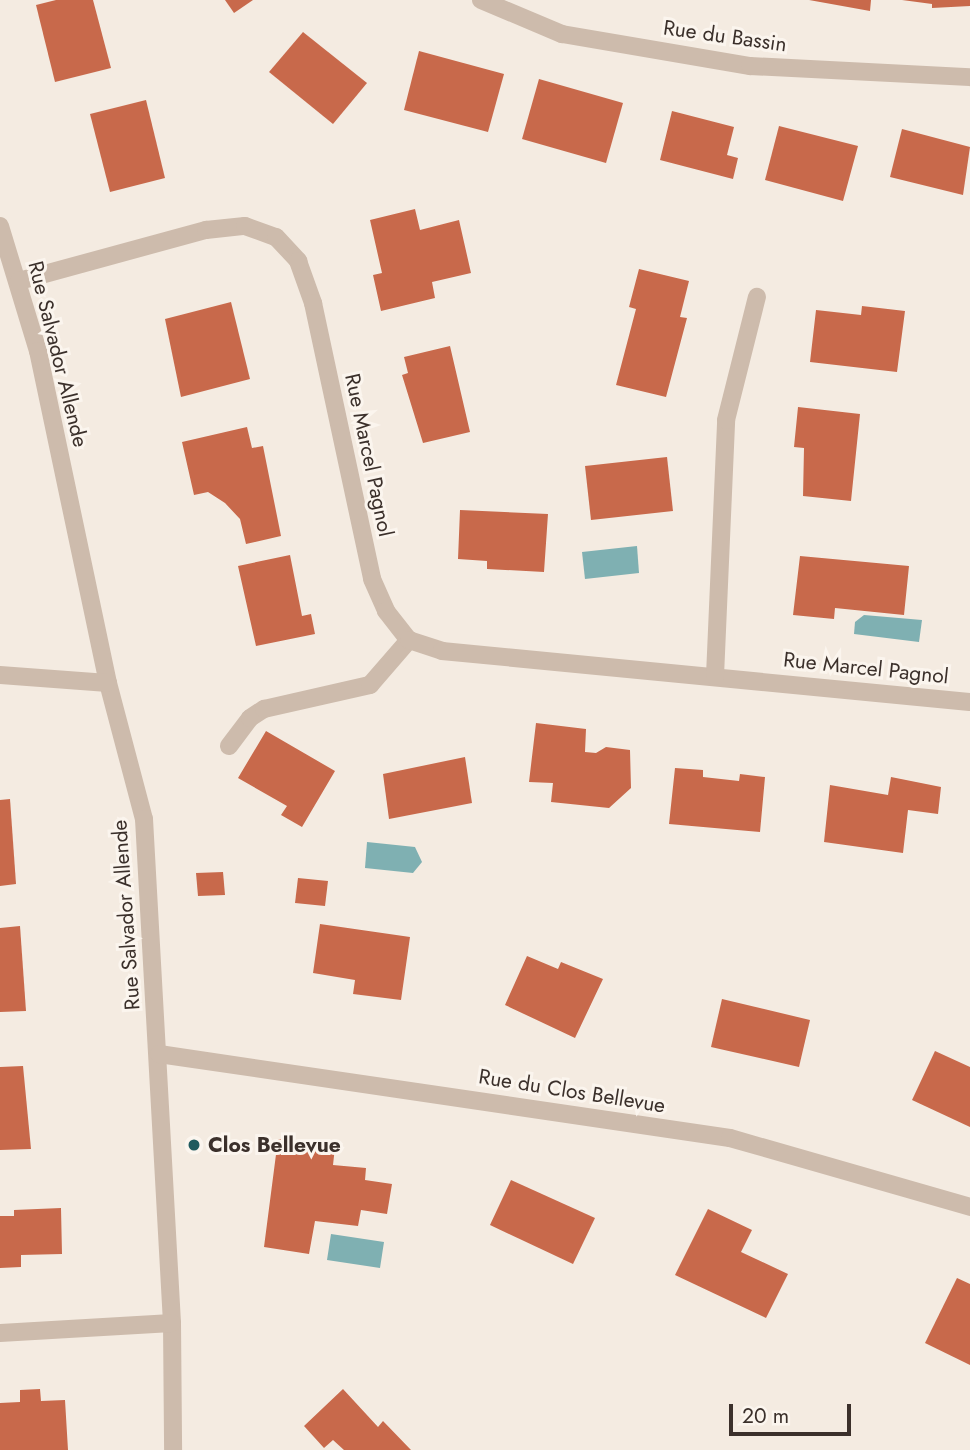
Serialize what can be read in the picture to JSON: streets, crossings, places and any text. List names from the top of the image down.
{
  "streets": {
    "street": [
      "Rue du Bassin",
      "Rue Salvador Allende",
      "Rue Marcel Pagnol",
      "Rue du Clos Bellevue"
    ]
  },
  "crossings": [
    ["Rue Salvador Allende", "Rue Marcel Pagnol"],
    ["Rue Salvador Allende", "Rue du Clos Bellevue"]
  ],
  "places": ["Clos Bellevue"],
  "scale_bar": "20 m"
}
